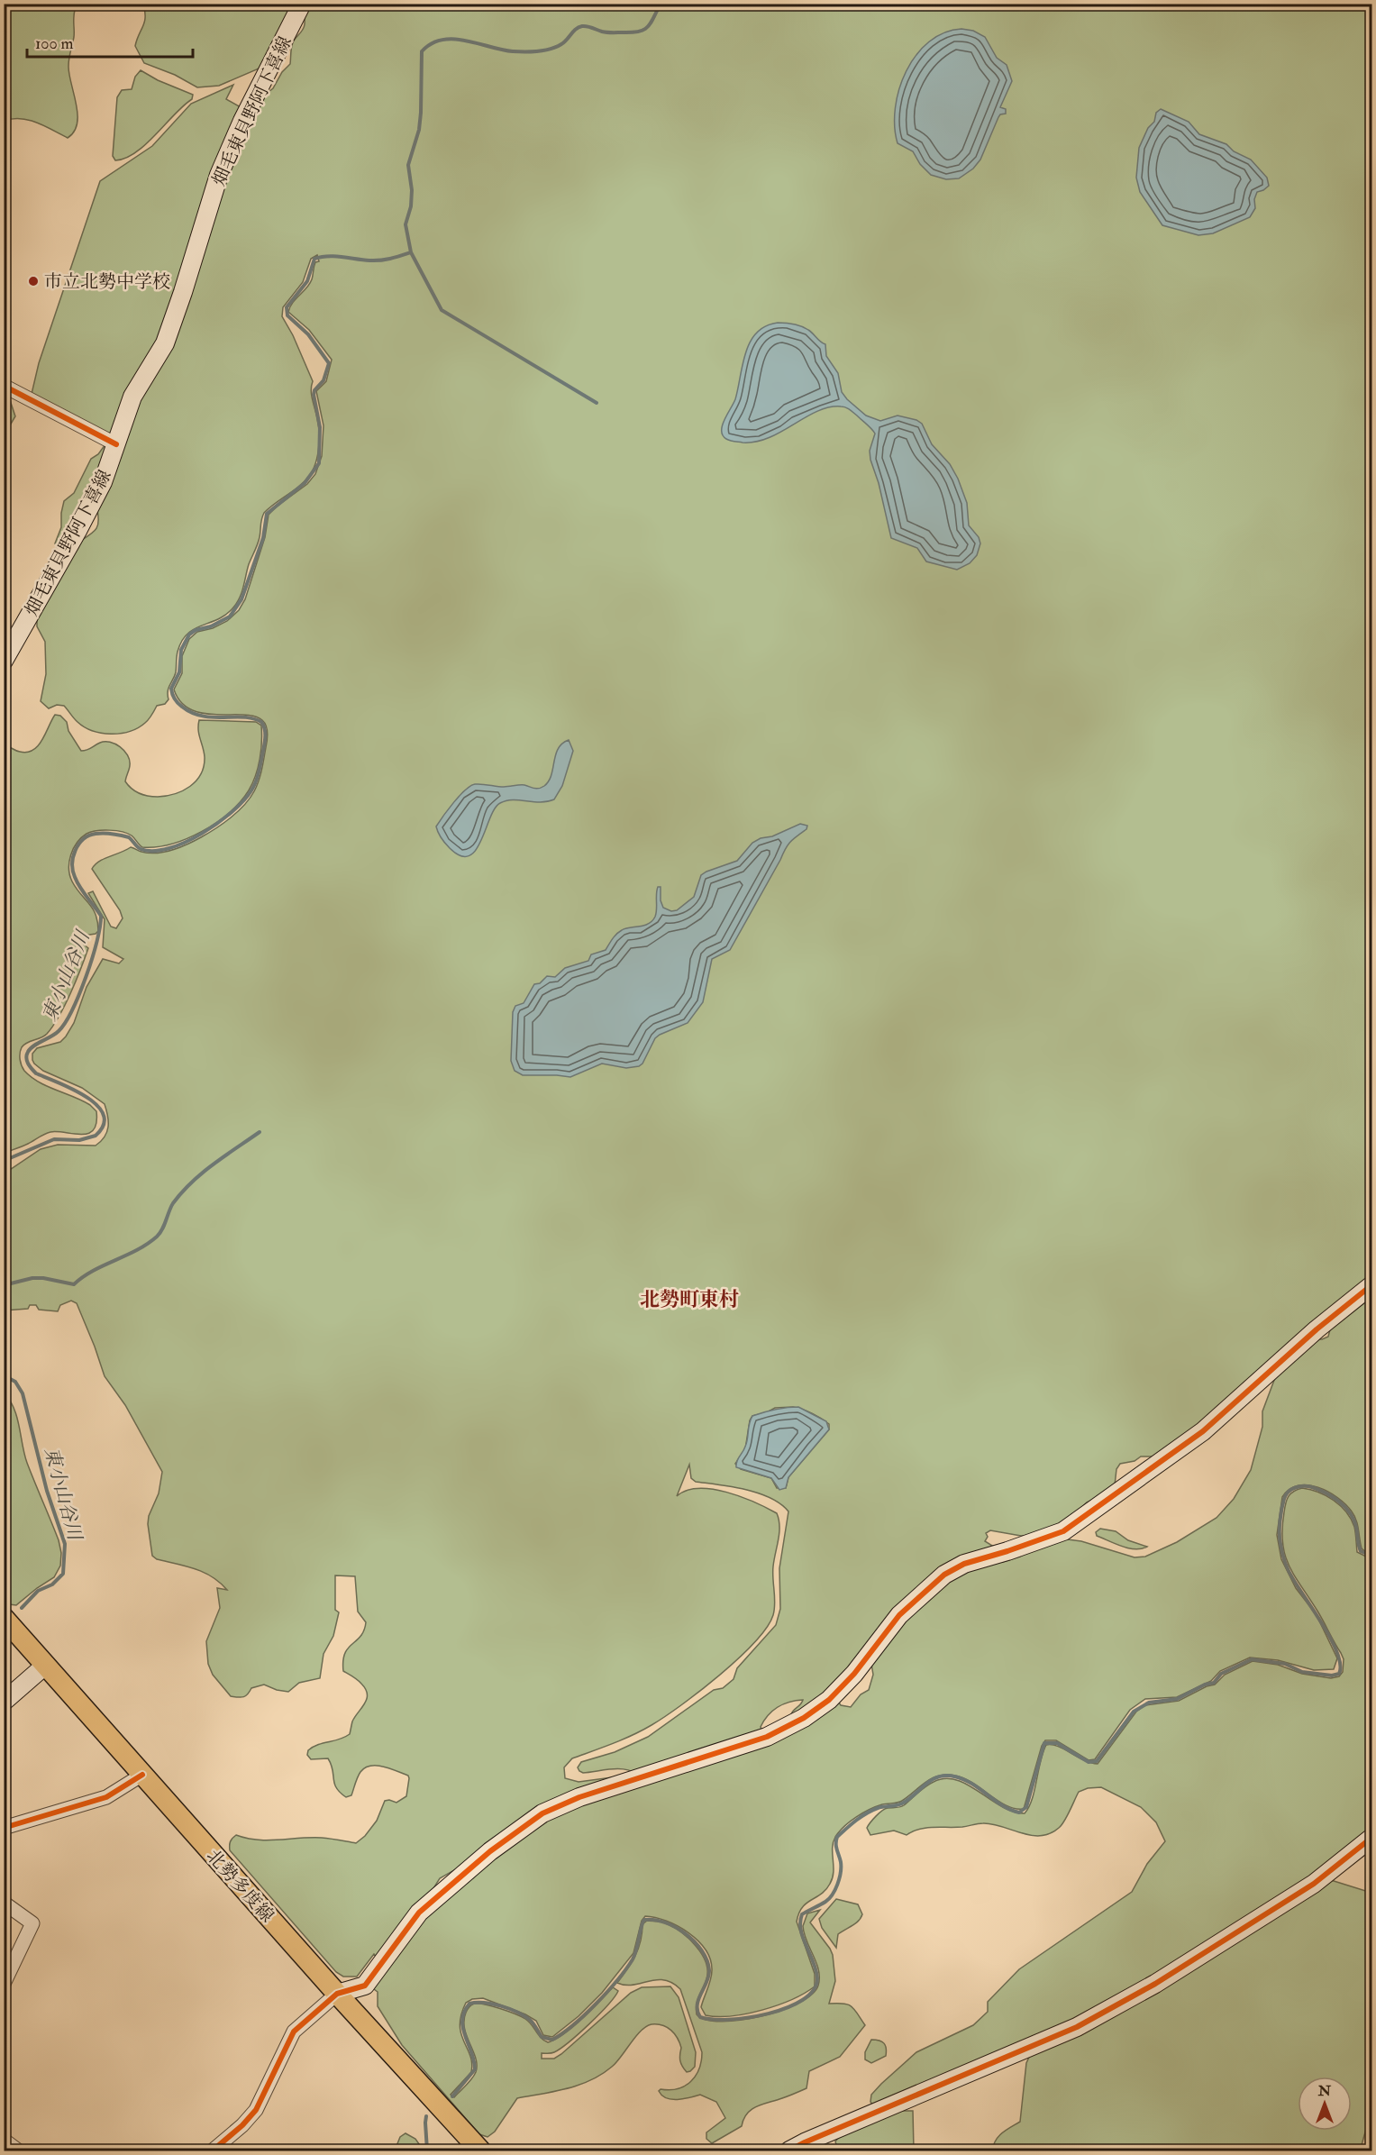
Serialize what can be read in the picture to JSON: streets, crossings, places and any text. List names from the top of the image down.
{
  "streets": {
    "main road": ["北勢多度線"],
    "street": ["畑毛東貝野阿下喜線"]
  },
  "districts": ["北勢町東村"],
  "water": ["東小山谷川"],
  "places": ["市立北勢中学校"],
  "scale_bar": "100 m",
  "north": "top"
}
